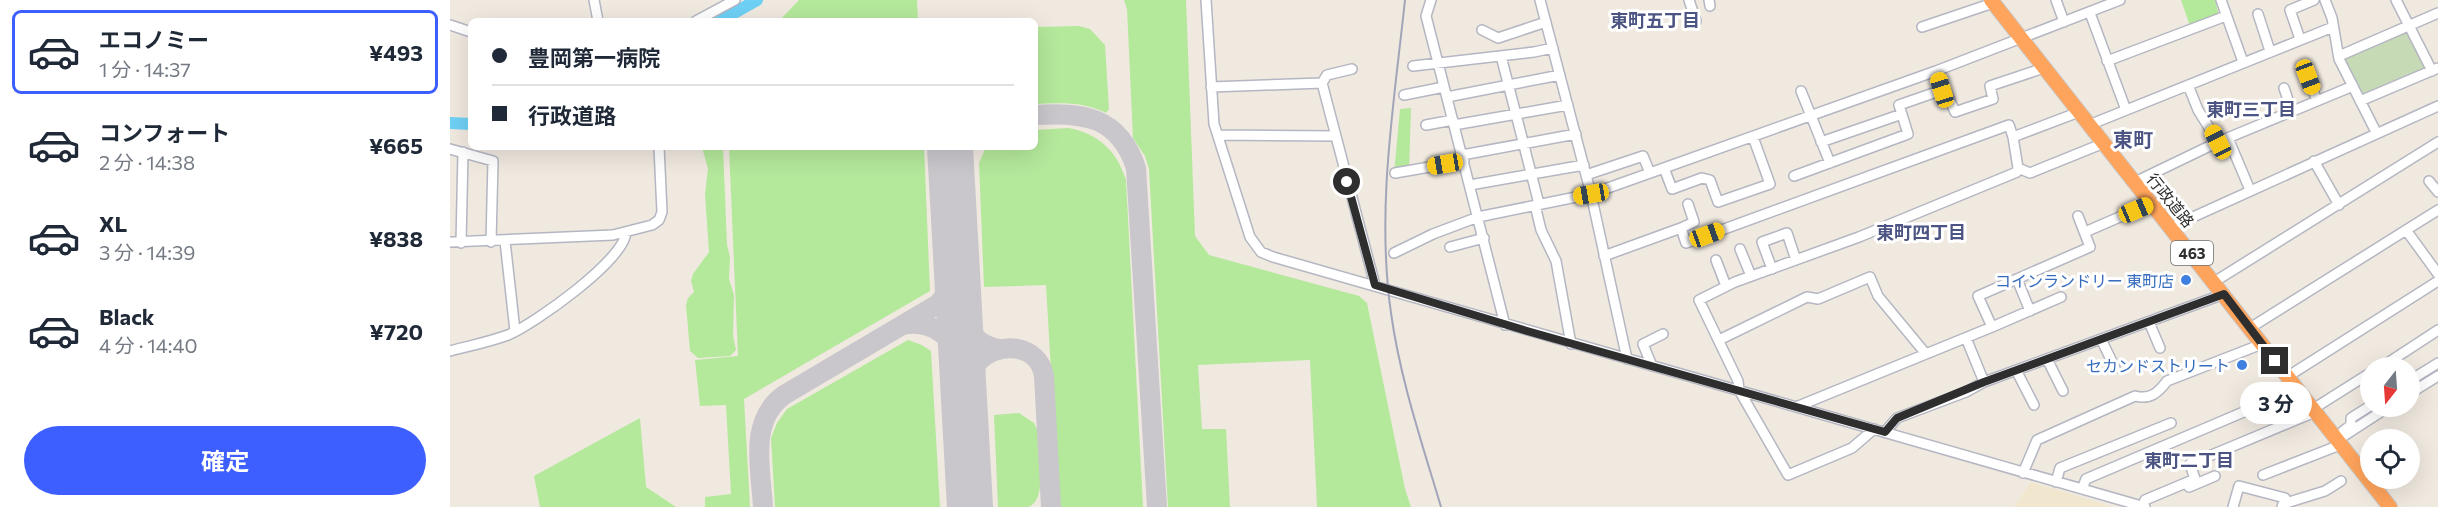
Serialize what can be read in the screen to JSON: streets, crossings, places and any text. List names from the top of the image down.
{
  "streets": {
    "highway": ["行政道路", "463"]
  },
  "districts": [
    "東町五丁目",
    "東町三丁目",
    "東町",
    "東町四丁目",
    "東町二丁目"
  ],
  "places": ["コインランドリー 東町店", "セカンドストリート"],
  "north": "bottom",
  "page": {
    "list": [
      {
        "name": "エコノミー",
        "note": "1 分 · 14:37",
        "value": "¥493"
      },
      {
        "name": "コンフォート",
        "note": "2 分 · 14:38",
        "value": "¥665"
      },
      {
        "name": "XL",
        "note": "3 分 · 14:39",
        "value": "¥838"
      },
      {
        "name": "Black",
        "note": "4 分 · 14:40",
        "value": "¥720"
      }
    ],
    "banner": ["豊岡第一病院", "行政道路"],
    "bubble": "3 分",
    "buttons": "確定"
  }
}
